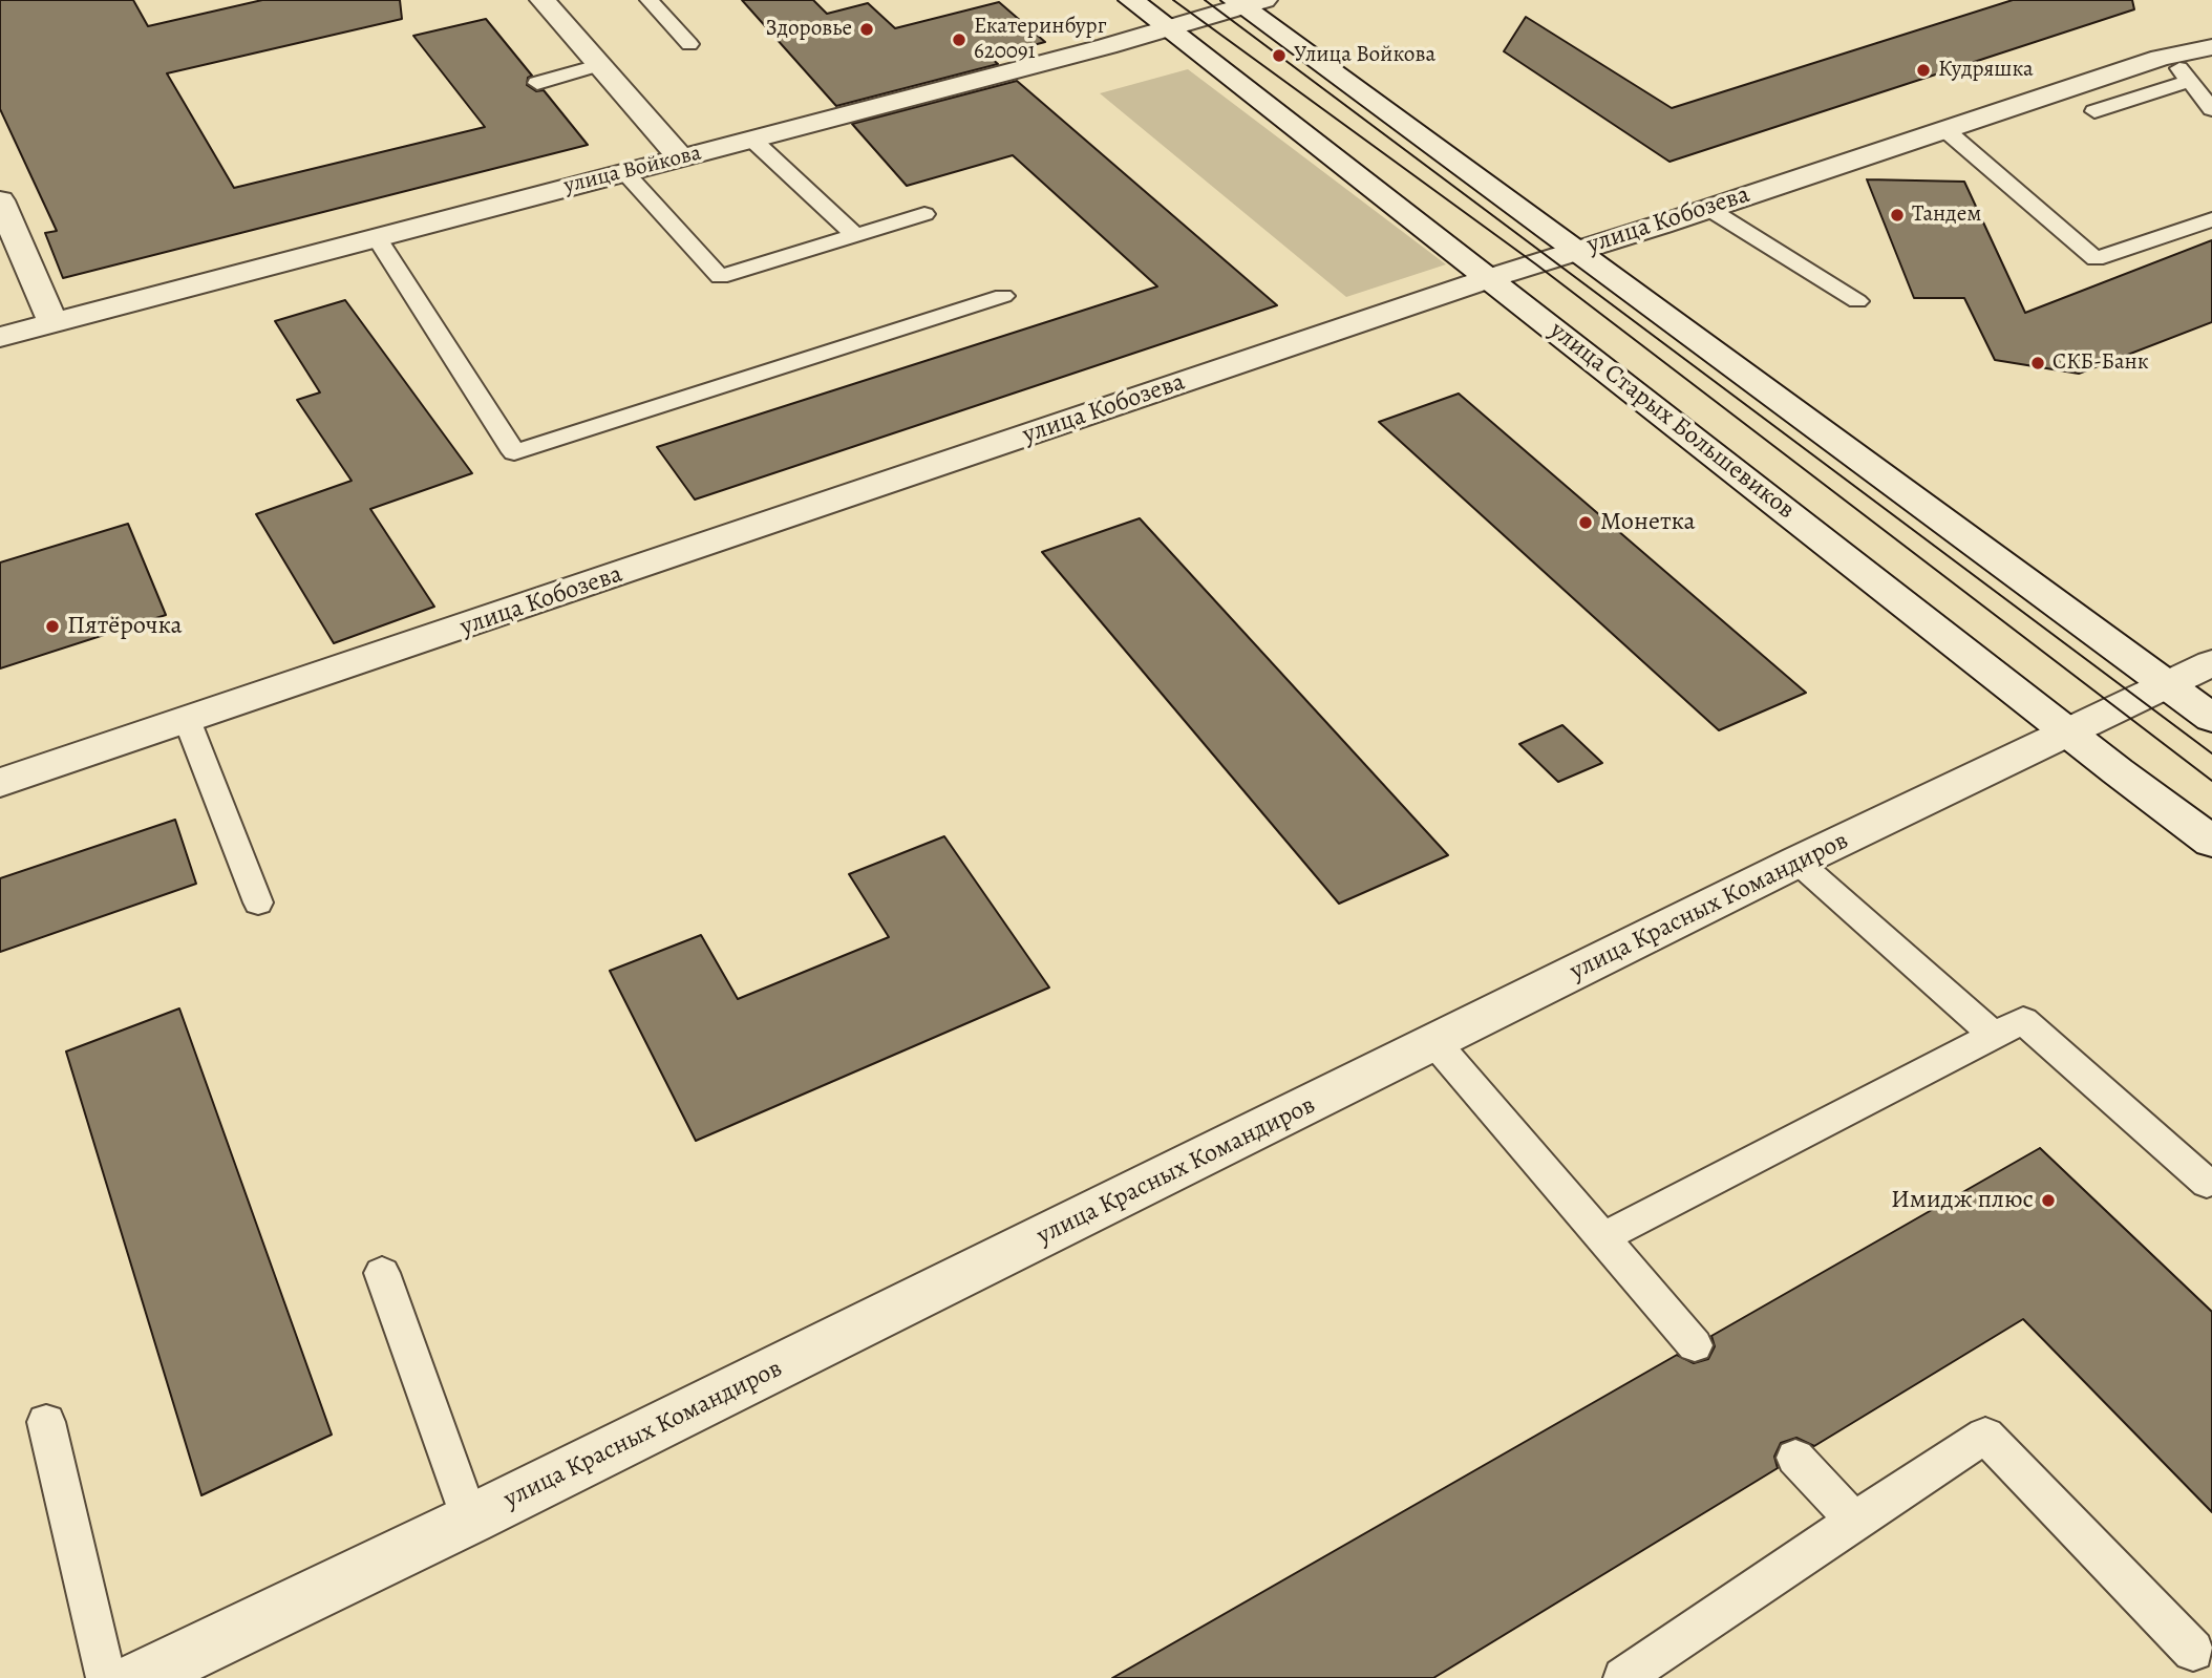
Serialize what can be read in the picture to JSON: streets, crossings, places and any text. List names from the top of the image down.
{
  "streets": {
    "street": [
      "улица Войкова",
      "улица Кобозева",
      "улица Старых Большевиков",
      "улица Красных Командиров"
    ]
  },
  "crossings": [
    ["улица Войкова", "улица Старых Большевиков"],
    ["улица Кобозева", "улица Старых Большевиков"],
    ["улица Старых Большевиков", "улица Красных Командиров"]
  ],
  "places": [
    "Здоровье",
    "Екатеринбург 620091",
    "Улица Войкова",
    "Кудряшка",
    "Тандем",
    "СКБ-Банк",
    "Монетка",
    "Пятёрочка",
    "Имидж плюс"
  ]
}
